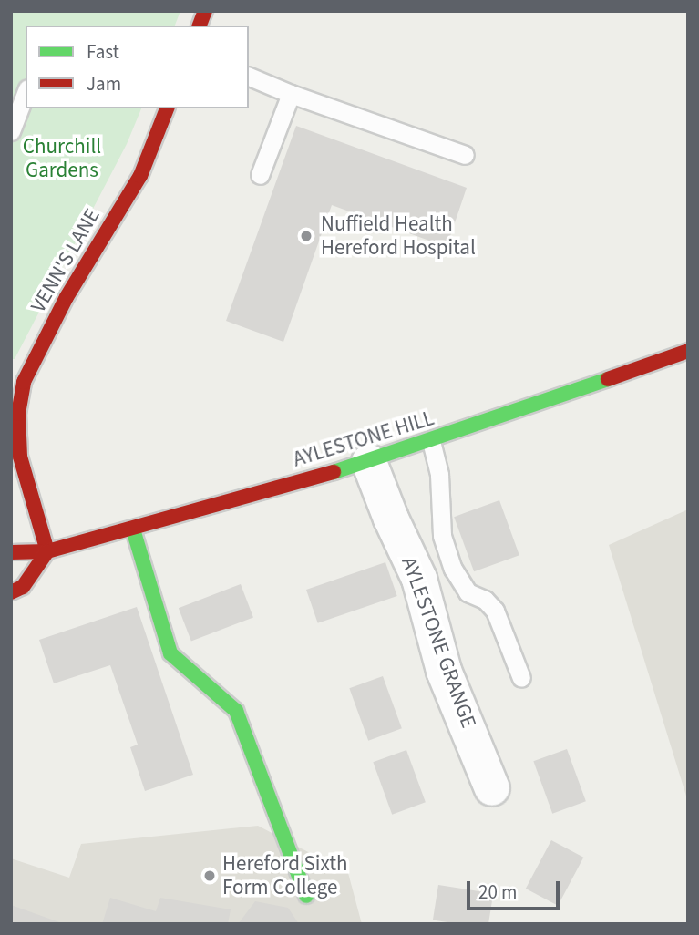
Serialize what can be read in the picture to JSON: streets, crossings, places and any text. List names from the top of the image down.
{
  "streets": {
    "main road": ["VENN'S LANE", "AYLESTONE HILL"],
    "street": ["AYLESTONE GRANGE"]
  },
  "crossings": [
    ["VENN'S LANE", "AYLESTONE HILL"],
    ["AYLESTONE HILL", "AYLESTONE GRANGE"]
  ],
  "parks": ["Churchill Gardens"],
  "places": ["Nuffield Health Hereford Hospital", "Hereford Sixth Form College"],
  "legend": ["Fast", "Jam"],
  "scale_bar": "20 m"
}
